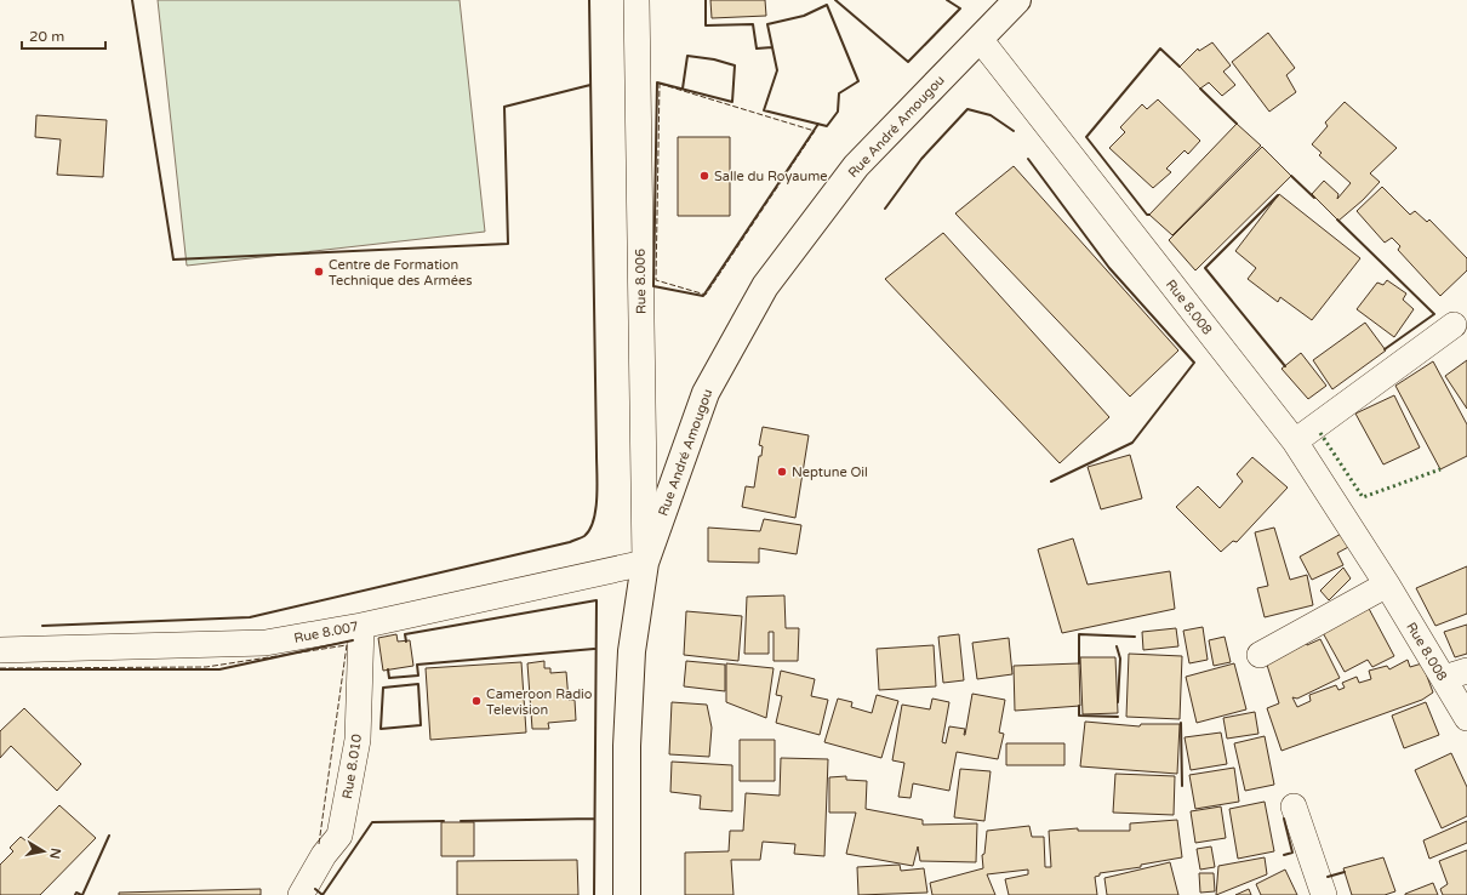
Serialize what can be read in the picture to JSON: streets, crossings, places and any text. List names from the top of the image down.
{
  "streets": {
    "main road": ["Rue André Amougou"],
    "street": [
      "Rue 8.006",
      "Rue 8.008",
      "Rue 8.007",
      "Rue 8.010"
    ]
  },
  "crossings": [
    ["Rue André Amougou", "Rue 8.006"],
    ["Rue André Amougou", "Rue 8.008"],
    ["Rue André Amougou", "Rue 8.007"],
    ["Rue 8.006", "Rue 8.007"],
    ["Rue 8.007", "Rue 8.010"]
  ],
  "places": [
    "Salle du Royaume",
    "Centre de Formation Technique des Armées",
    "Neptune Oil",
    "Cameroon Radio Television"
  ],
  "scale_bar": "20 m",
  "north": "right"
}
